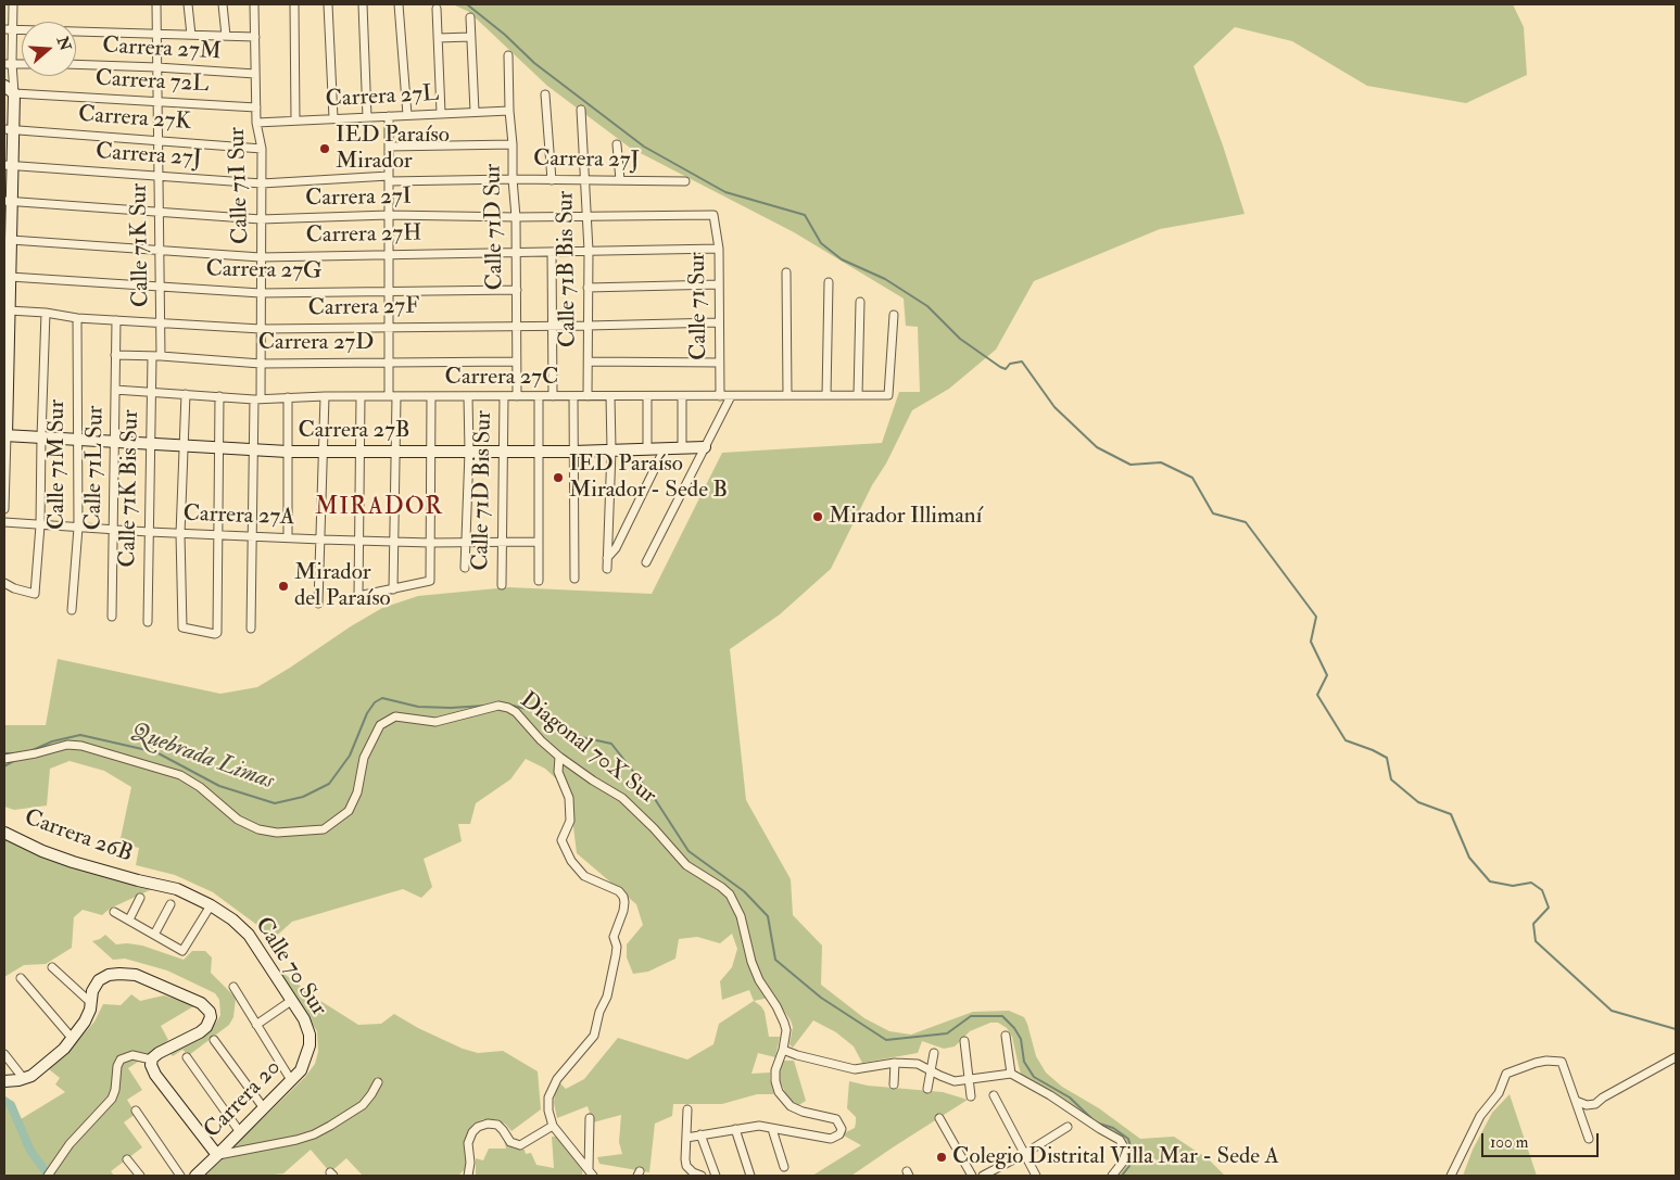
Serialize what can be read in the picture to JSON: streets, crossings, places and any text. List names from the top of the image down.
{
  "streets": {
    "street": [
      "Carrera 27M",
      "Carrera 72L",
      "Carrera 27L",
      "Carrera 27K",
      "Carrera 27J",
      "Calle 71I Sur",
      "Carrera 27I",
      "Calle 71D Sur",
      "Carrera 27H",
      "Calle 71K Sur",
      "Calle 71B Bis Sur",
      "Carrera 27G",
      "Calle 71 Sur",
      "Carrera 27F",
      "Carrera 27D",
      "Carrera 27C",
      "Carrera 27B",
      "Calle 71M Sur",
      "Calle 71L Sur",
      "Calle 71K Bis Sur",
      "Calle 71D Bis Sur",
      "Carrera 27A",
      "Diagonal 70X Sur",
      "Carrera 26B",
      "Calle 70 Sur",
      "Carrera 20"
    ]
  },
  "crossings": [
    ["Carrera 27M", "Calle 71I Sur"],
    ["Carrera 27M", "Calle 71K Sur"],
    ["Carrera 72L", "Calle 71I Sur"],
    ["Carrera 72L", "Calle 71K Sur"],
    ["Carrera 27L", "Calle 71I Sur"],
    ["Carrera 27L", "Calle 71D Sur"],
    ["Carrera 27K", "Calle 71I Sur"],
    ["Carrera 27K", "Calle 71K Sur"],
    ["Carrera 27J", "Calle 71I Sur"],
    ["Carrera 27J", "Calle 71D Sur"],
    ["Carrera 27J", "Calle 71K Sur"],
    ["Carrera 27J", "Calle 71B Bis Sur"],
    ["Calle 71I Sur", "Carrera 27I"],
    ["Calle 71I Sur", "Carrera 27H"],
    ["Calle 71I Sur", "Carrera 27G"],
    ["Calle 71I Sur", "Carrera 27F"],
    ["Calle 71I Sur", "Carrera 27D"],
    ["Calle 71I Sur", "Carrera 27C"],
    ["Calle 71I Sur", "Carrera 27B"],
    ["Calle 71I Sur", "Carrera 27A"],
    ["Carrera 27I", "Calle 71D Sur"],
    ["Carrera 27I", "Calle 71K Sur"],
    ["Carrera 27I", "Calle 71B Bis Sur"],
    ["Carrera 27I", "Calle 71 Sur"],
    ["Calle 71D Sur", "Carrera 27H"],
    ["Calle 71D Sur", "Carrera 27G"],
    ["Calle 71D Sur", "Carrera 27F"],
    ["Calle 71D Sur", "Carrera 27D"],
    ["Calle 71D Sur", "Carrera 27C"],
    ["Carrera 27H", "Calle 71K Sur"],
    ["Carrera 27H", "Calle 71B Bis Sur"],
    ["Carrera 27H", "Calle 71 Sur"],
    ["Calle 71K Sur", "Carrera 27G"],
    ["Calle 71K Sur", "Carrera 27F"],
    ["Calle 71K Sur", "Carrera 27D"],
    ["Calle 71B Bis Sur", "Carrera 27F"],
    ["Calle 71B Bis Sur", "Carrera 27C"],
    ["Calle 71 Sur", "Carrera 27F"],
    ["Calle 71 Sur", "Carrera 27C"],
    ["Carrera 27F", "Calle 71M Sur"],
    ["Carrera 27F", "Calle 71L Sur"],
    ["Carrera 27D", "Calle 71L Sur"],
    ["Carrera 27D", "Calle 71K Bis Sur"],
    ["Carrera 27C", "Calle 71L Sur"],
    ["Carrera 27C", "Calle 71K Bis Sur"],
    ["Carrera 27C", "Calle 71D Bis Sur"],
    ["Carrera 27B", "Calle 71M Sur"],
    ["Carrera 27B", "Calle 71L Sur"],
    ["Carrera 27B", "Calle 71K Bis Sur"],
    ["Carrera 27B", "Calle 71D Bis Sur"],
    ["Calle 71M Sur", "Carrera 27A"],
    ["Calle 71L Sur", "Carrera 27A"],
    ["Calle 71K Bis Sur", "Carrera 27A"],
    ["Calle 71D Bis Sur", "Carrera 27A"],
    ["Carrera 26B", "Calle 70 Sur"],
    ["Calle 70 Sur", "Carrera 20"]
  ],
  "districts": ["MIRADOR"],
  "water": ["Quebrada Limas"],
  "places": [
    "IED Paraíso Mirador",
    "IED Paraíso Mirador - Sede B",
    "Mirador Illimaní",
    "Mirador del Paraíso",
    "Colegio Distrital Villa Mar - Sede A"
  ],
  "scale_bar": "100 m",
  "north": "right"
}
